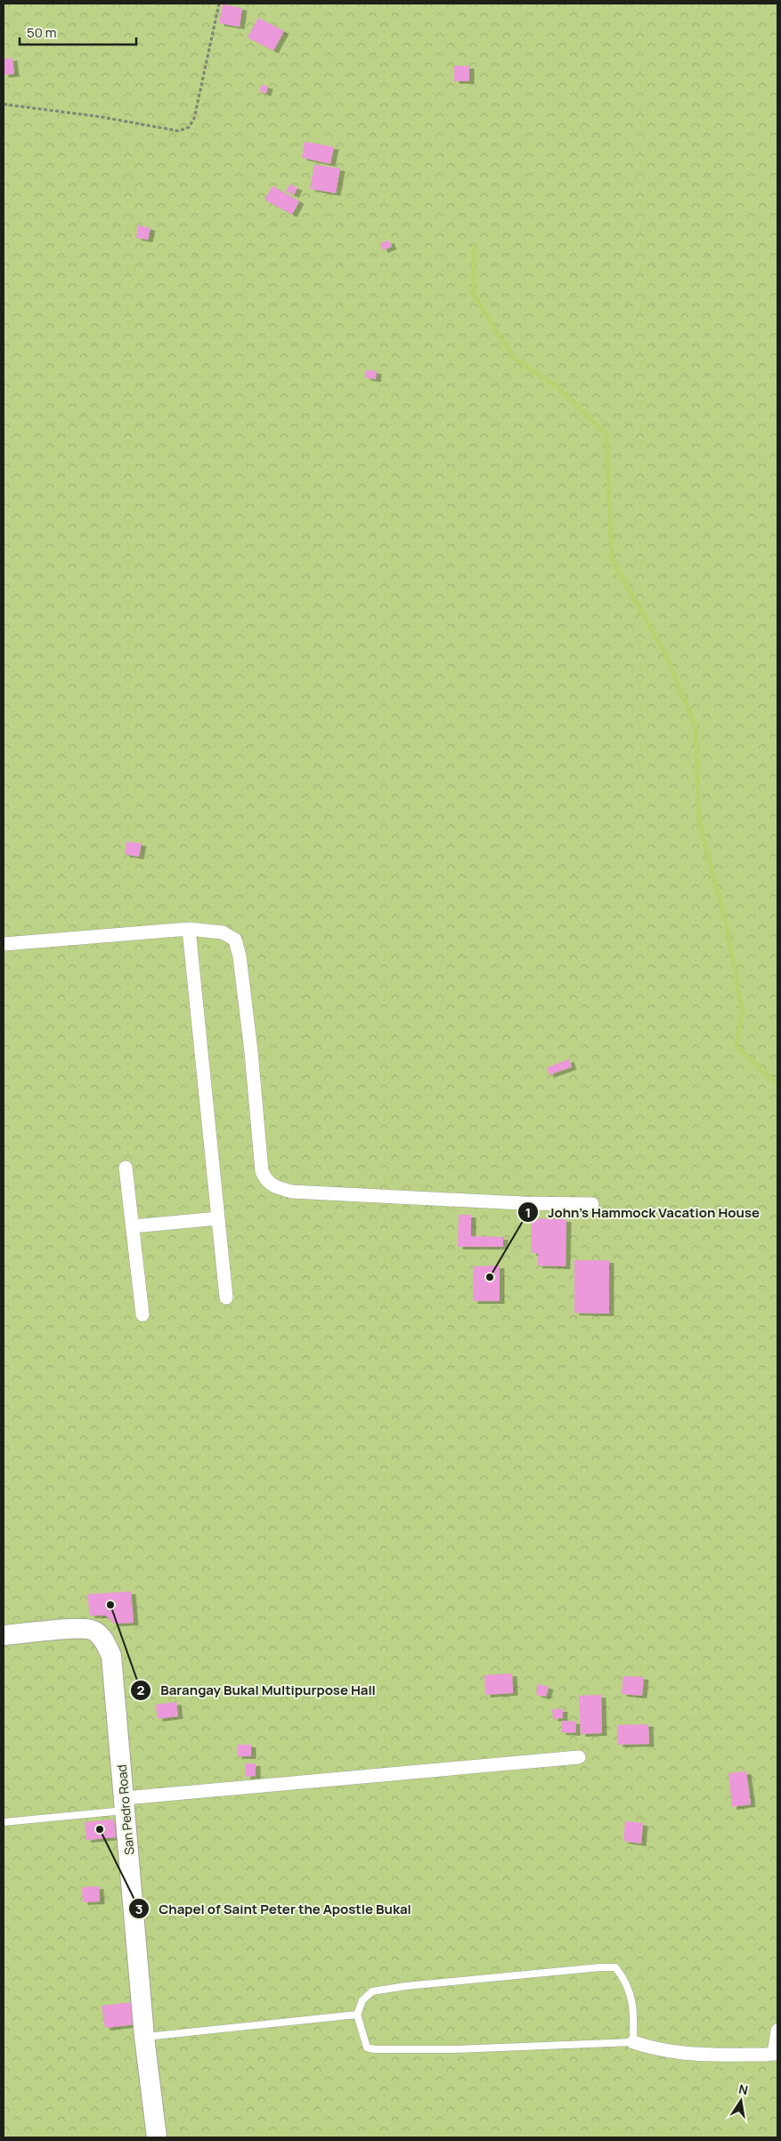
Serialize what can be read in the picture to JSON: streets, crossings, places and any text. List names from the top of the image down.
{
  "streets": {
    "street": ["San Pedro Road"]
  },
  "places": ["John's Hammock Vacation House", "Barangay Bukal Multipurpose Hall", "Chapel of Saint Peter the Apostle Bukal"],
  "scale_bar": "50 m",
  "north": "top"
}
